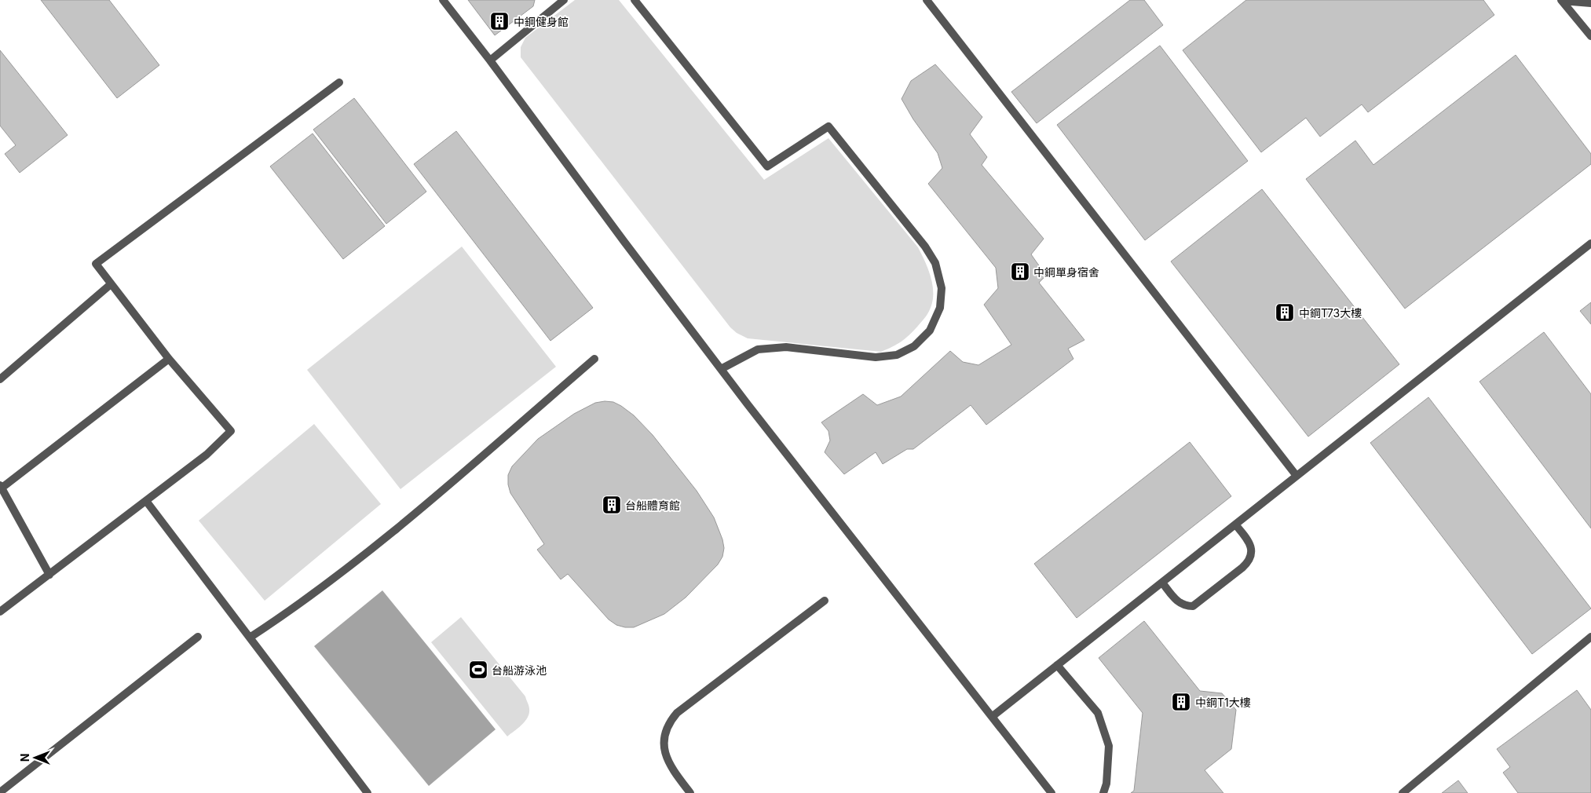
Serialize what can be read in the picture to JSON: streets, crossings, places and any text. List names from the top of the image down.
{
  "places": {
    "building": [
      "中鋼健身館",
      "中鋼單身宿舍",
      "中鋼T73大樓",
      "台船體育館",
      "中鋼T1大樓"
    ],
    "sports": ["台船游泳池"]
  },
  "north": "left"
}
